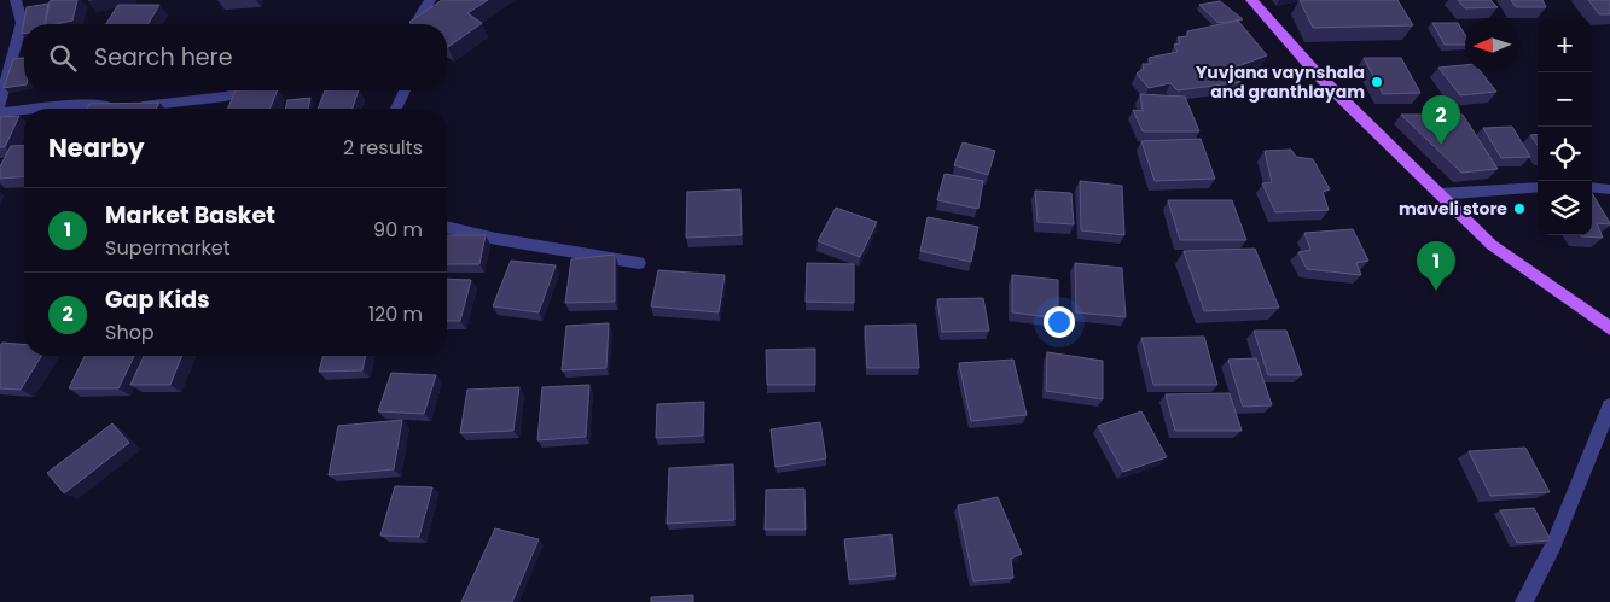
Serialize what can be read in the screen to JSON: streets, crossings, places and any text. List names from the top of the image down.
{
  "places": ["Yuvjana vaynshala and granthlayam", "maveli store"],
  "north": "left",
  "page": {
    "map_buttons": ["+", "−"],
    "search": "Search here",
    "pins": ["2", "1"],
    "heading": ["Nearby", "2 results"],
    "list": [
      {
        "mark": "1",
        "name": "Market Basket",
        "note": "Supermarket",
        "value": "90 m"
      },
      {
        "mark": "2",
        "name": "Gap Kids",
        "note": "Shop",
        "value": "120 m"
      }
    ]
  }
}
